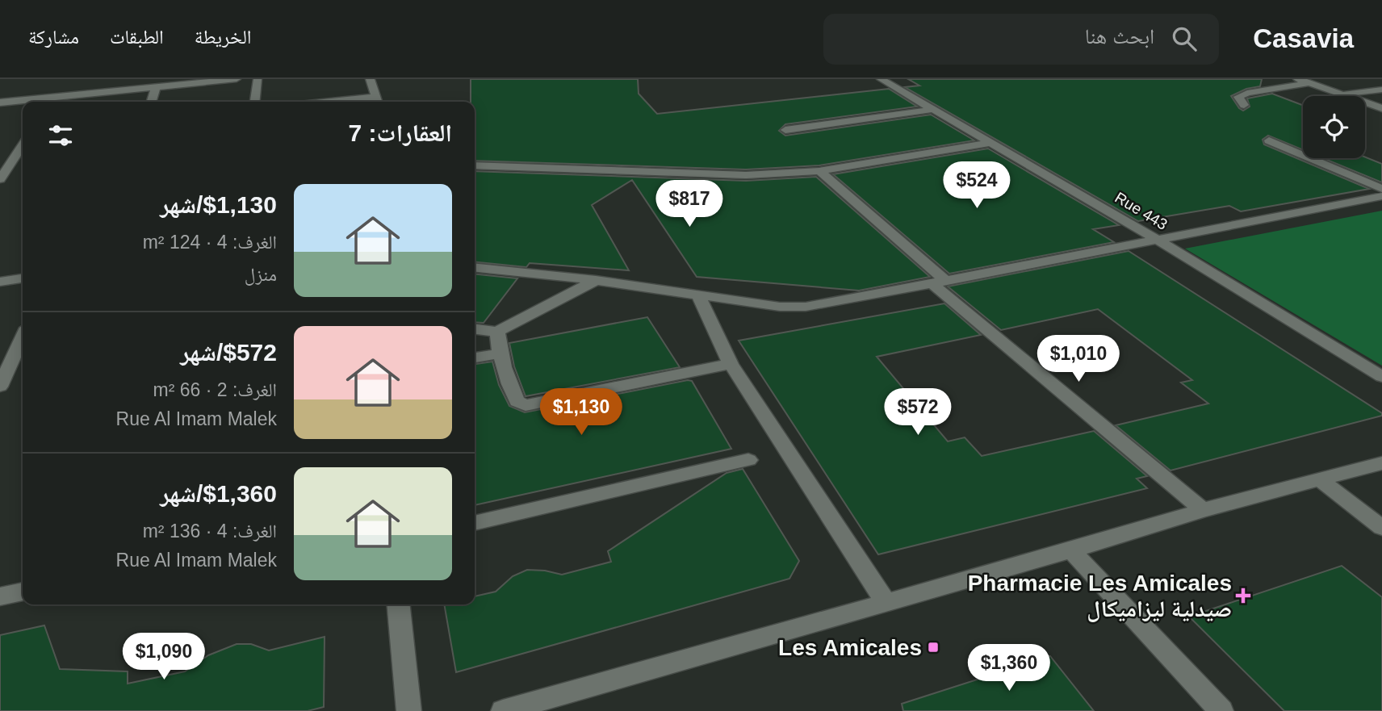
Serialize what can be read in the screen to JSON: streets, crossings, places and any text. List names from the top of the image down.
{
  "streets": {
    "street": ["Rue 443"]
  },
  "places": {
    "health": ["Pharmacie Les Amicales صيدلية ليزاميكال"],
    "transit": ["Les Amicales"]
  },
  "page": {
    "header": "Casavia",
    "search": "ابحث هنا",
    "nav": ["الخريطة", "الطبقات", "مشاركة"],
    "heading": "العقارات: 7",
    "price": [
      "$524",
      "$817",
      "$1,010",
      "$1,130",
      "$572",
      "$1,090",
      "$1,360"
    ],
    "list": [
      {
        "name": "$1,130/شهر",
        "note": "الغرف: 4 · 124 m² · منزل"
      },
      {
        "name": "$572/شهر",
        "note": "الغرف: 2 · 66 m² · Rue Al Imam Malek"
      },
      {
        "name": "$1,360/شهر",
        "note": "الغرف: 4 · 136 m² · Rue Al Imam Malek"
      }
    ]
  }
}
